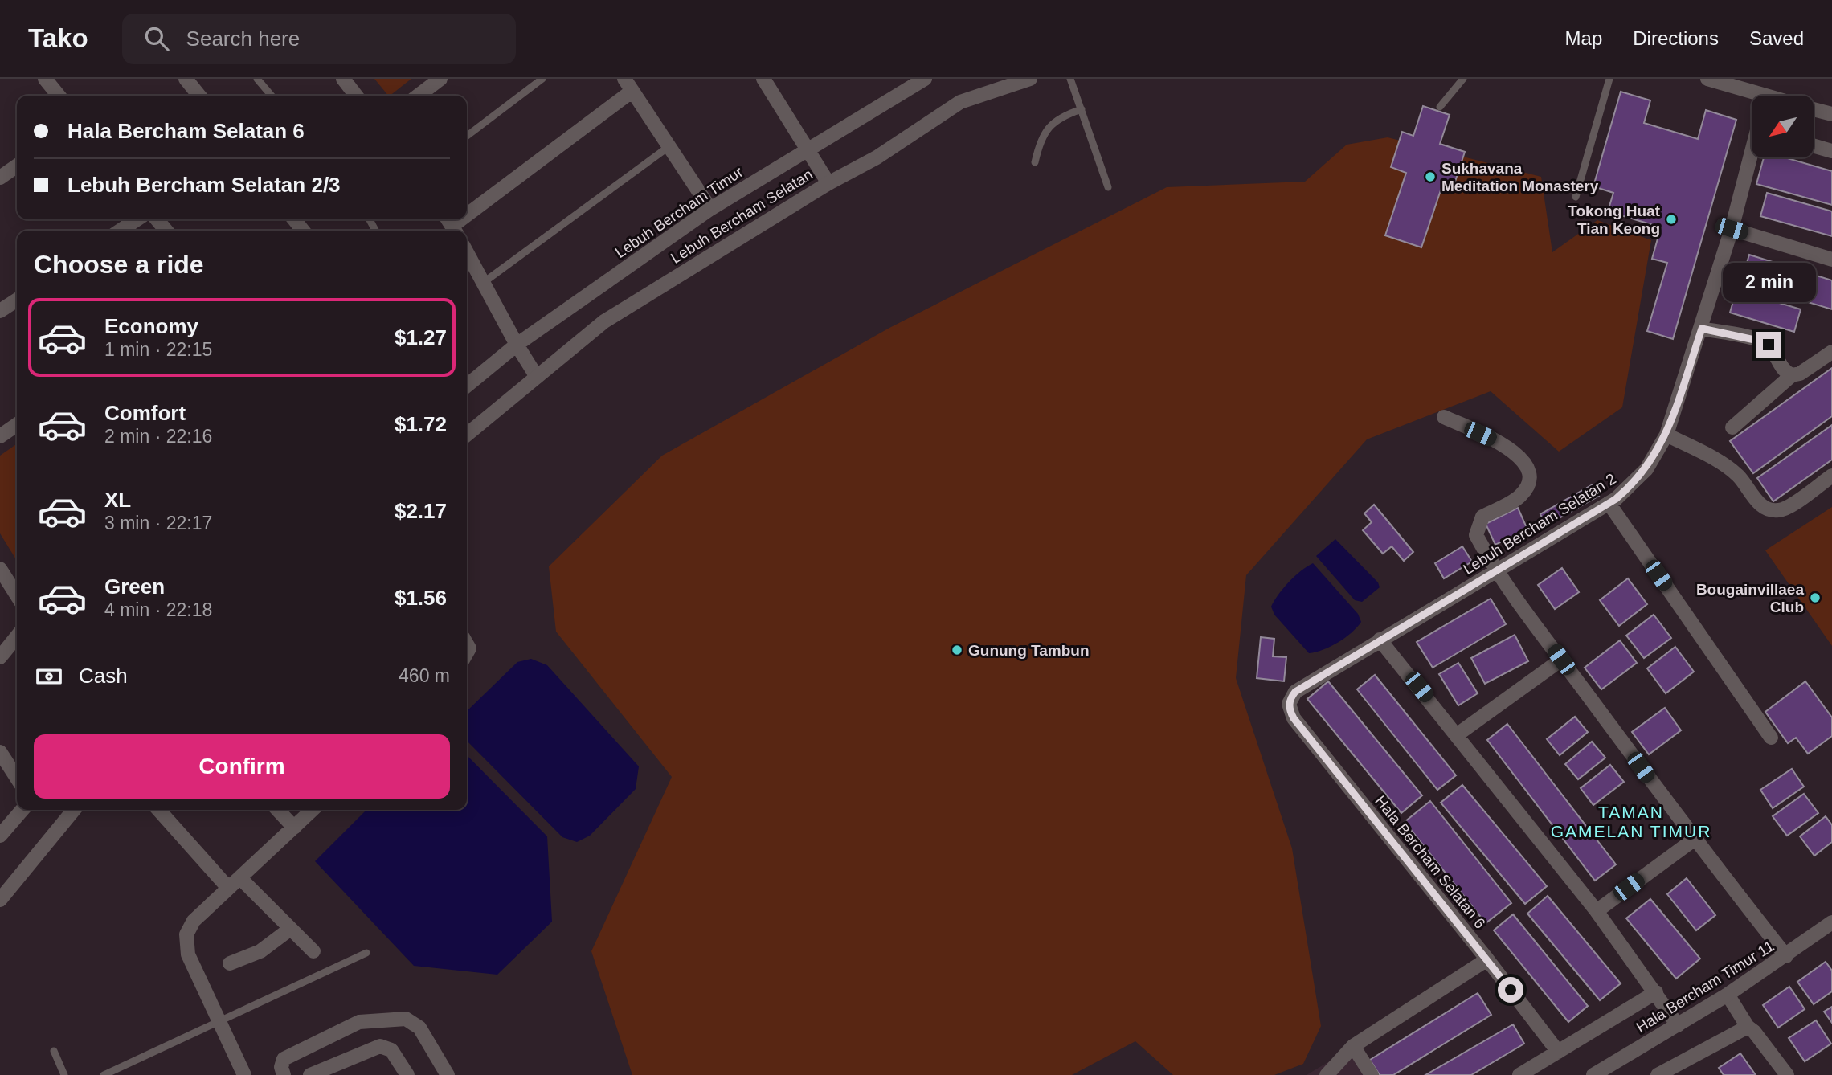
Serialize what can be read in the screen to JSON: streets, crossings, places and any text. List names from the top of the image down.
{
  "streets": {
    "street": [
      "Lebuh Bercham Timur",
      "Lebuh Bercham Selatan",
      "Lebuh Bercham Selatan 2",
      "Hala Bercham Selatan 6",
      "Hala Bercham Timur 11"
    ]
  },
  "crossings": [
    ["Lebuh Bercham Selatan 2", "Hala Bercham Selatan 6"]
  ],
  "districts": ["TAMAN GAMELAN TIMUR"],
  "places": [
    "Sukhavana Meditation Monastery",
    "Tokong Huat Tian Keong",
    "Bougainvillaea Club",
    "Gunung Tambun"
  ],
  "north": "bottom left",
  "page": {
    "header": "Tako",
    "search": "Search here",
    "nav": ["Map", "Directions", "Saved"],
    "banner": ["Hala Bercham Selatan 6", "Lebuh Bercham Selatan 2/3"],
    "heading": "Choose a ride",
    "bubble": "2 min",
    "list": [
      {
        "name": "Economy",
        "note": "1 min · 22:15",
        "value": "$1.27"
      },
      {
        "name": "Comfort",
        "note": "2 min · 22:16",
        "value": "$1.72"
      },
      {
        "name": "XL",
        "note": "3 min · 22:17",
        "value": "$2.17"
      },
      {
        "name": "Green",
        "note": "4 min · 22:18",
        "value": "$1.56"
      }
    ],
    "pay": ["Cash", "460 m"],
    "buttons": "Confirm"
  }
}
